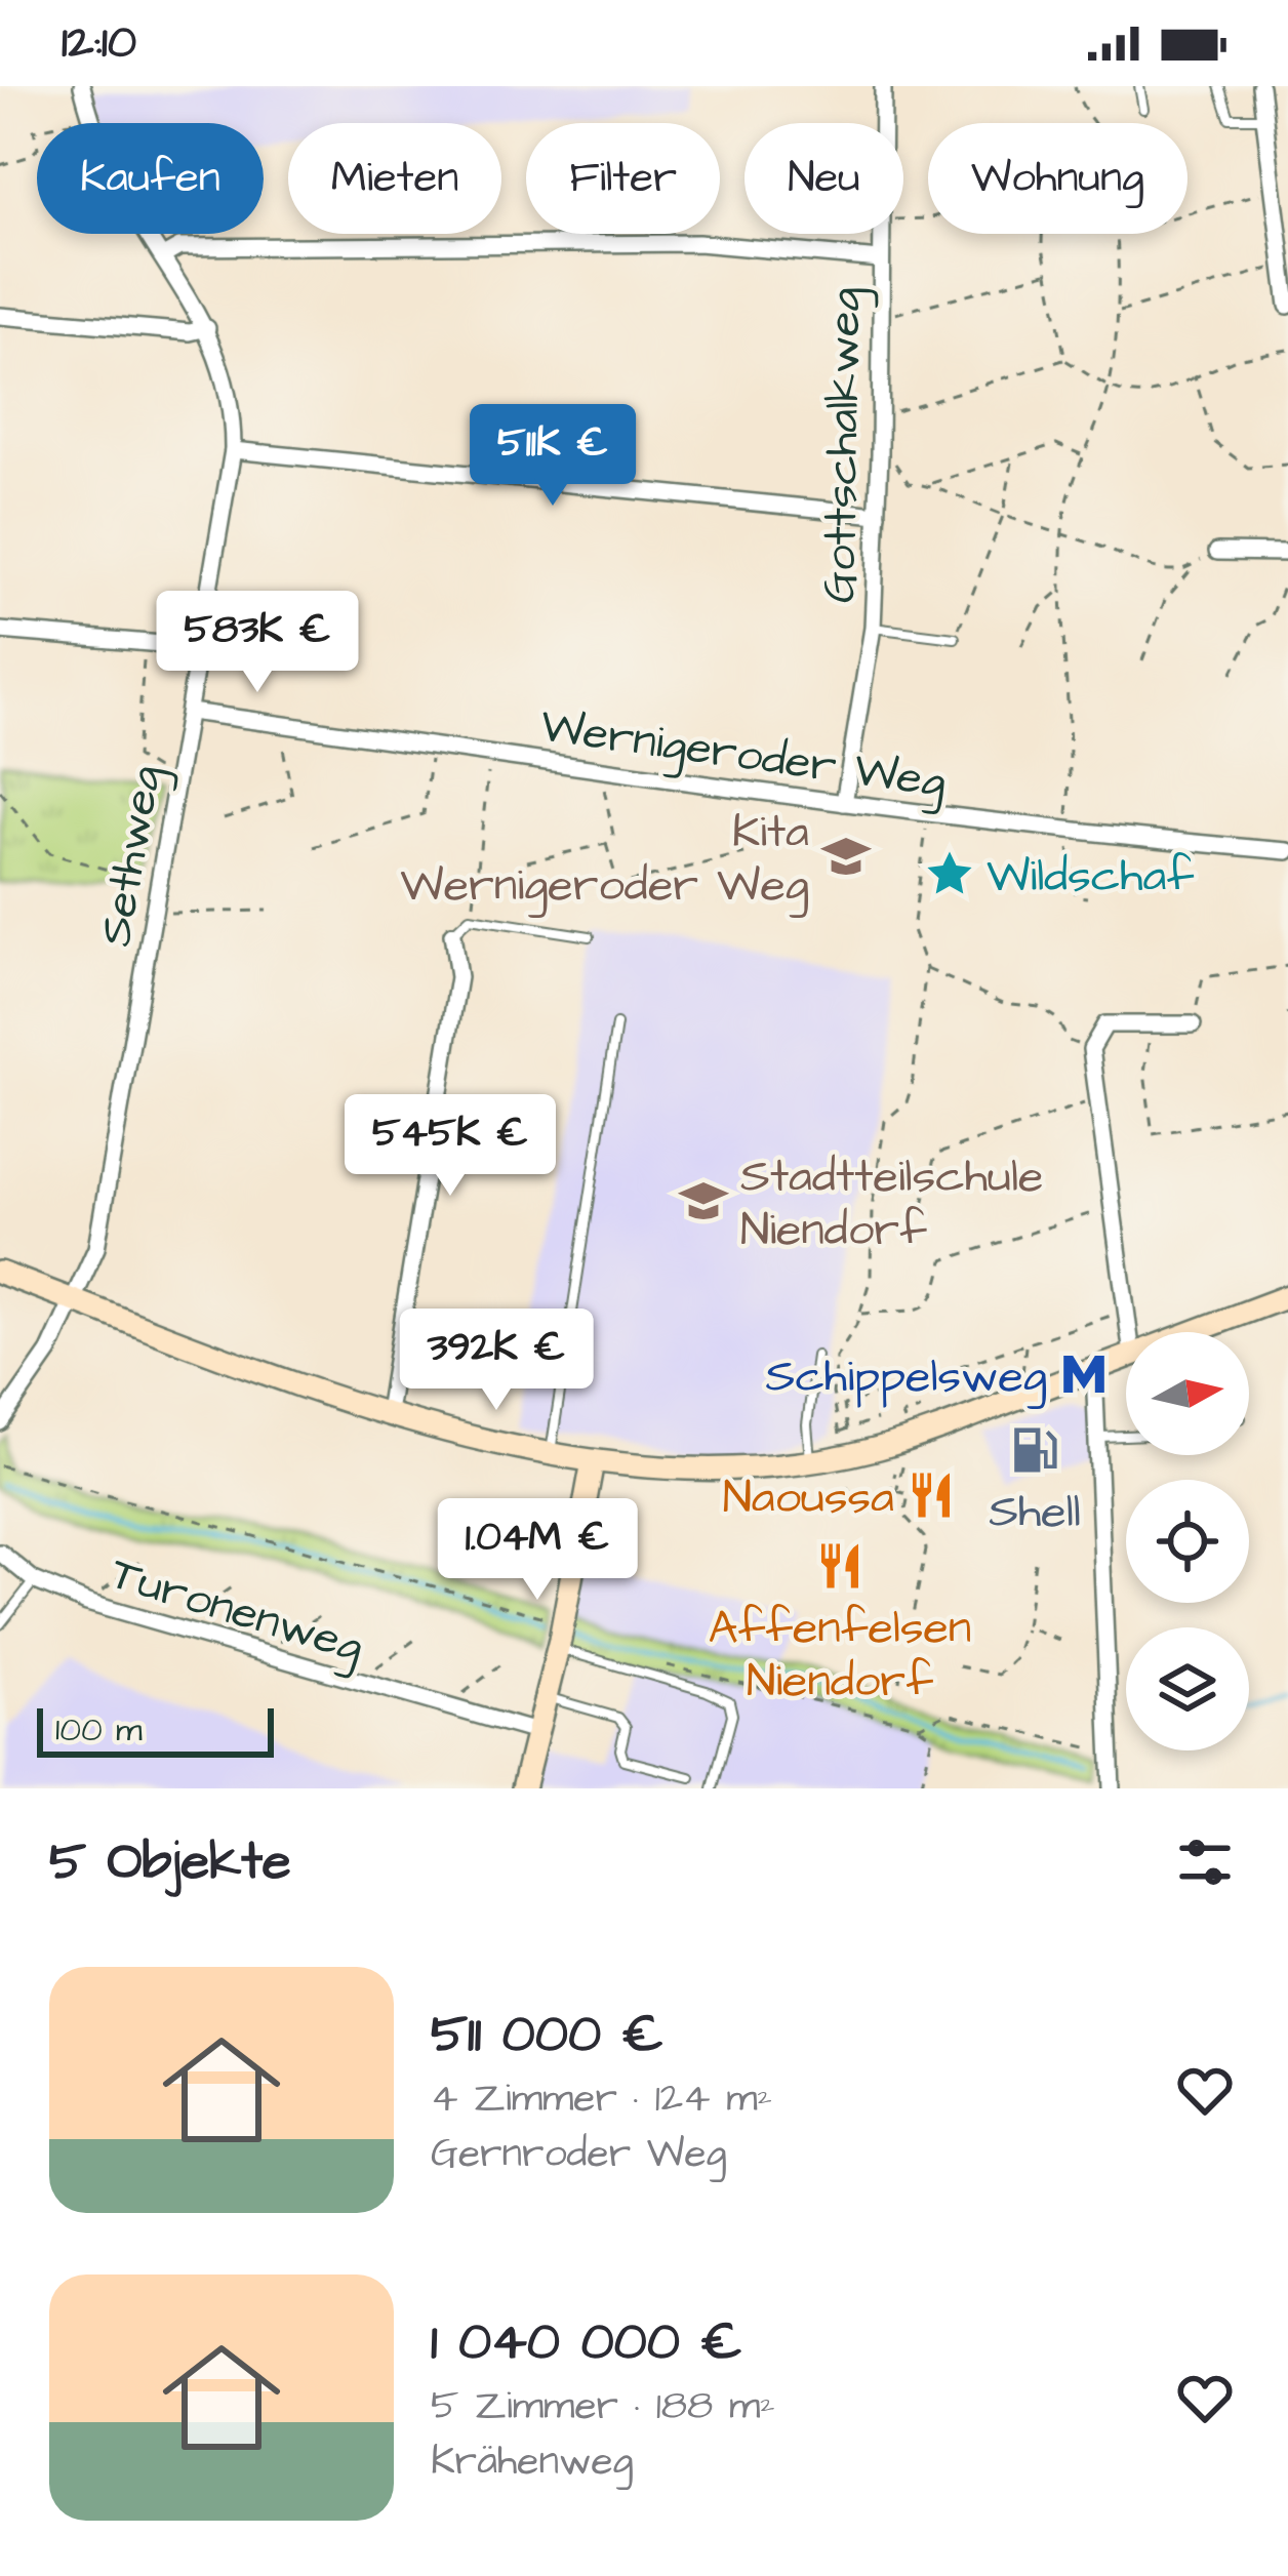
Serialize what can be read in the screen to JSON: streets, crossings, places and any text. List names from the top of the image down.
{
  "streets": {
    "street": [
      "Gottschalkweg",
      "Wernigeroder Weg",
      "Sethweg",
      "Turonenweg"
    ]
  },
  "crossings": [
    ["Gottschalkweg", "Wernigeroder Weg"],
    ["Wernigeroder Weg", "Sethweg"]
  ],
  "places": {
    "school or university": ["Kita Wernigeroder Weg", "Stadtteilschule Niendorf"],
    "place": ["Wildschaf"],
    "metro station": ["Schippelsweg"],
    "fuel station": ["Shell"],
    "restaurant": ["Naoussa", "Affenfelsen Niendorf"]
  },
  "scale_bar": "100 m",
  "north": "right",
  "page": {
    "status": "12:10",
    "chip": [
      "Kaufen",
      "Mieten",
      "Filter",
      "Neu",
      "Wohnung"
    ],
    "price": [
      "511K €",
      "583K €",
      "545K €",
      "392K €",
      "1.04M €"
    ],
    "scale": "100 m",
    "heading": "5 Objekte",
    "list": [
      {
        "name": "511 000 €",
        "note": "4 Zimmer · 124 m² · Gernroder Weg"
      },
      {
        "name": "1 040 000 €",
        "note": "5 Zimmer · 188 m² · Krähenweg"
      }
    ]
  }
}
